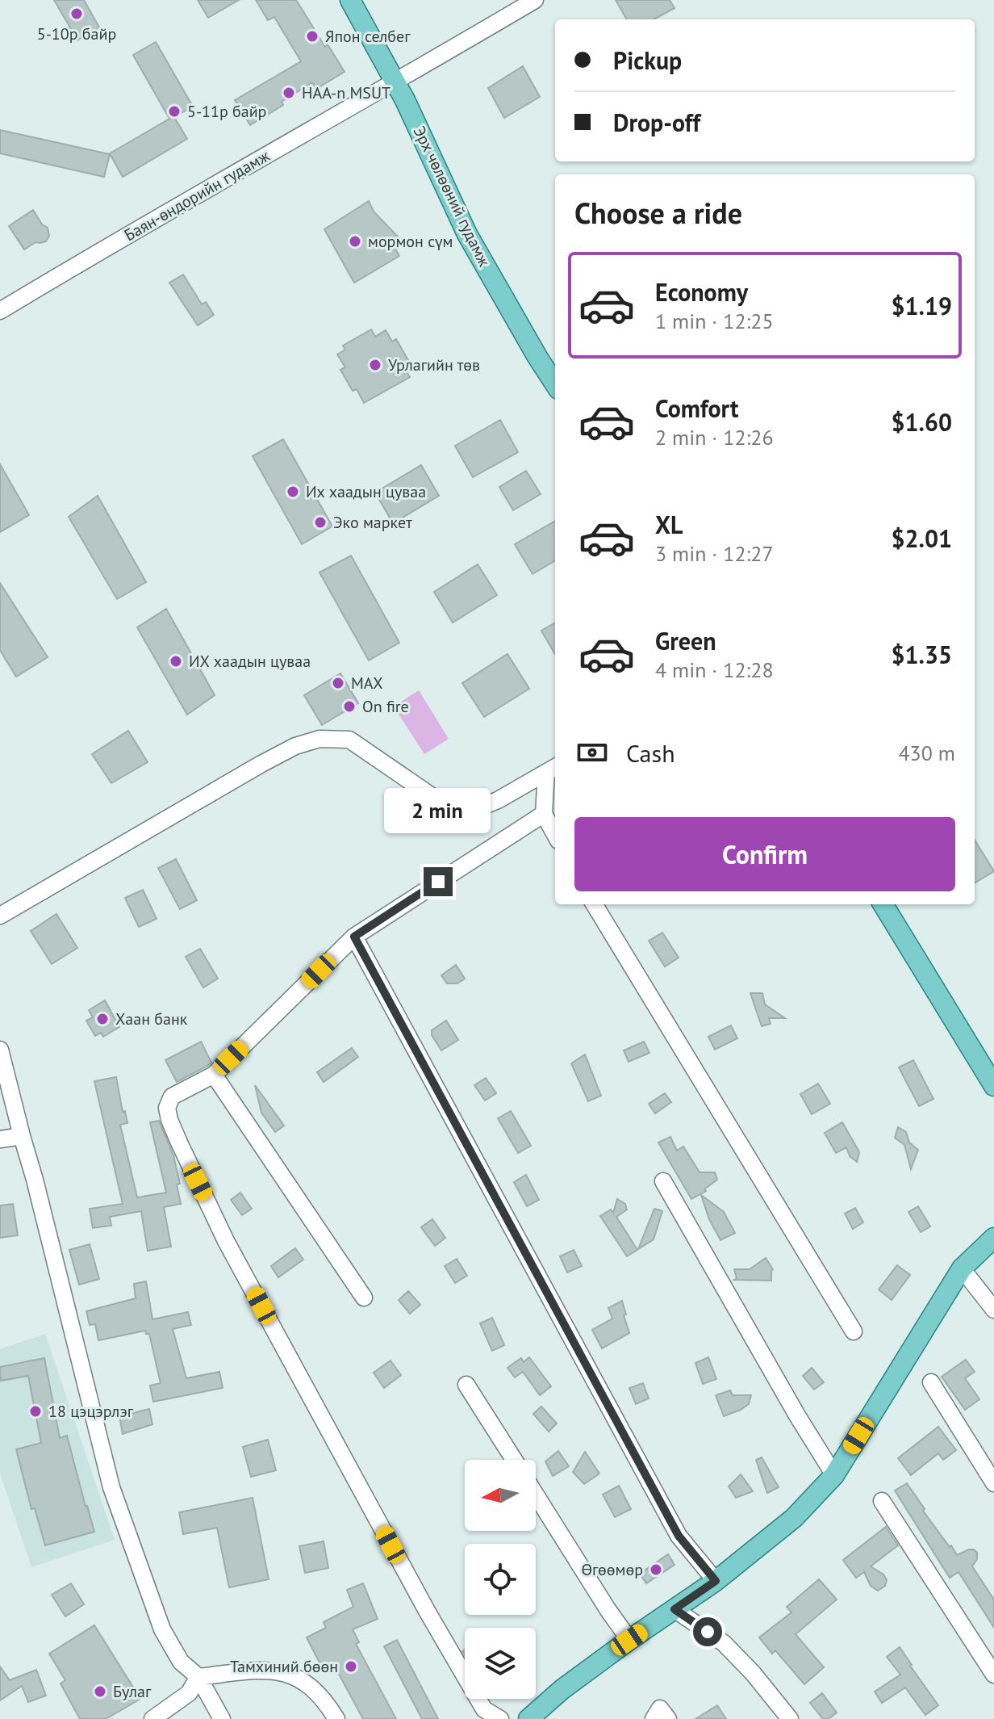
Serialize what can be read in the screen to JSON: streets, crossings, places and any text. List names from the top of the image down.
{
  "streets": {
    "main road": ["Эрх чөлөөний гудамж"],
    "street": ["Баян-өндорийн гудамж"]
  },
  "crossings": [
    ["Баян-өндорийн гудамж", "Эрх чөлөөний гудамж"]
  ],
  "places": [
    "5-10р байр",
    "Япон селбег",
    "HAA-n MSUT",
    "5-11р байр",
    "мормон сүм",
    "Урлагийн төв",
    "Их хаадын цуваа",
    "Эко маркет",
    "ИХ хаадын цуваа",
    "МАХ",
    "On fire",
    "Хаан банк",
    "18 цэцэрлэг",
    "Өгөөмөр",
    "Тамхиний бөөн",
    "Булаг"
  ],
  "north": "left",
  "page": {
    "banner": ["Pickup", "Drop-off"],
    "heading": "Choose a ride",
    "list": [
      {
        "name": "Economy",
        "note": "1 min · 12:25",
        "value": "$1.19"
      },
      {
        "name": "Comfort",
        "note": "2 min · 12:26",
        "value": "$1.60"
      },
      {
        "name": "XL",
        "note": "3 min · 12:27",
        "value": "$2.01"
      },
      {
        "name": "Green",
        "note": "4 min · 12:28",
        "value": "$1.35"
      }
    ],
    "pay": ["Cash", "430 m"],
    "bubble": "2 min",
    "buttons": "Confirm"
  }
}
